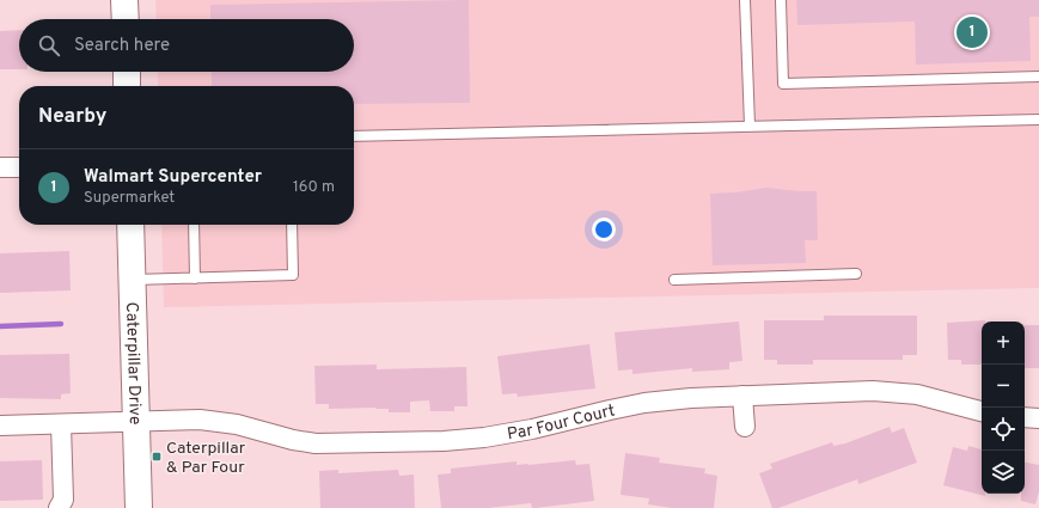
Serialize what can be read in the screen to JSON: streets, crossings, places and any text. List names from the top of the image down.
{
  "streets": {
    "street": ["Caterpillar Drive", "Par Four Court"]
  },
  "crossings": [
    ["Caterpillar Drive", "Par Four Court"]
  ],
  "places": {
    "transit": ["Caterpillar & Par Four"]
  },
  "page": {
    "pins": "1",
    "search": "Search here",
    "heading": "Nearby",
    "list": [
      {
        "mark": "1",
        "name": "Walmart Supercenter",
        "note": "Supermarket",
        "value": "160 m"
      }
    ],
    "map_buttons": ["+", "−"]
  }
}
